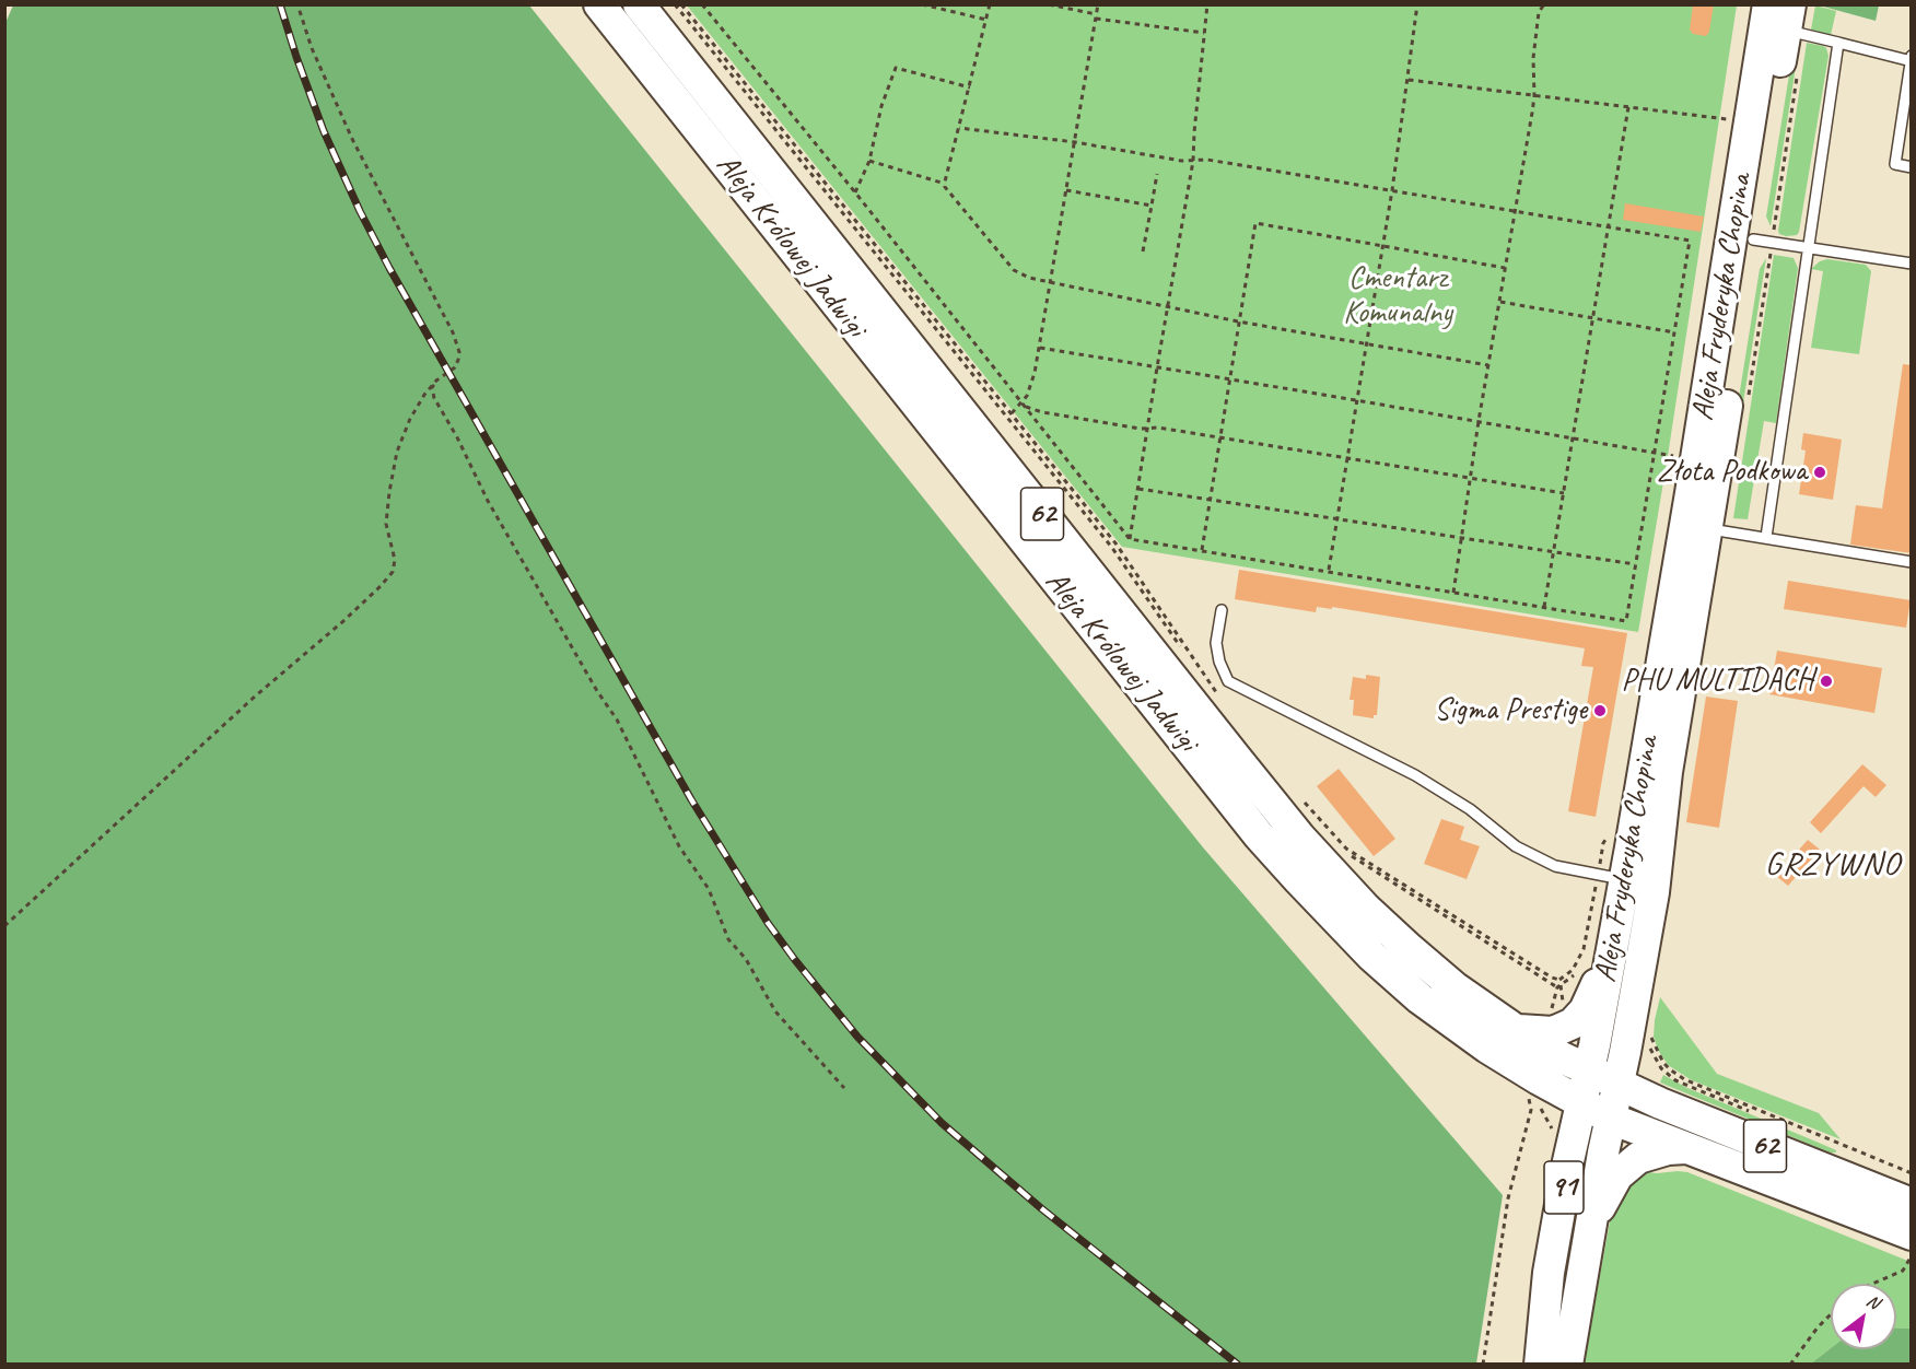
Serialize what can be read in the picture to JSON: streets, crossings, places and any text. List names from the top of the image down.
{
  "streets": {
    "main road": [
      "Aleja Królowej Jadwigi",
      "Aleja Fryderyka Chopina",
      "62",
      "91"
    ]
  },
  "crossings": [
    ["Aleja Królowej Jadwigi", "Aleja Fryderyka Chopina"],
    ["Aleja Królowej Jadwigi", "62"],
    ["Aleja Fryderyka Chopina", "62"]
  ],
  "districts": ["GRZYWNO"],
  "parks": ["Cmentarz Komunalny"],
  "places": ["Złota Podkowa", "PHU MULTIDACH", "Sigma Prestige"],
  "north": "top right"
}
